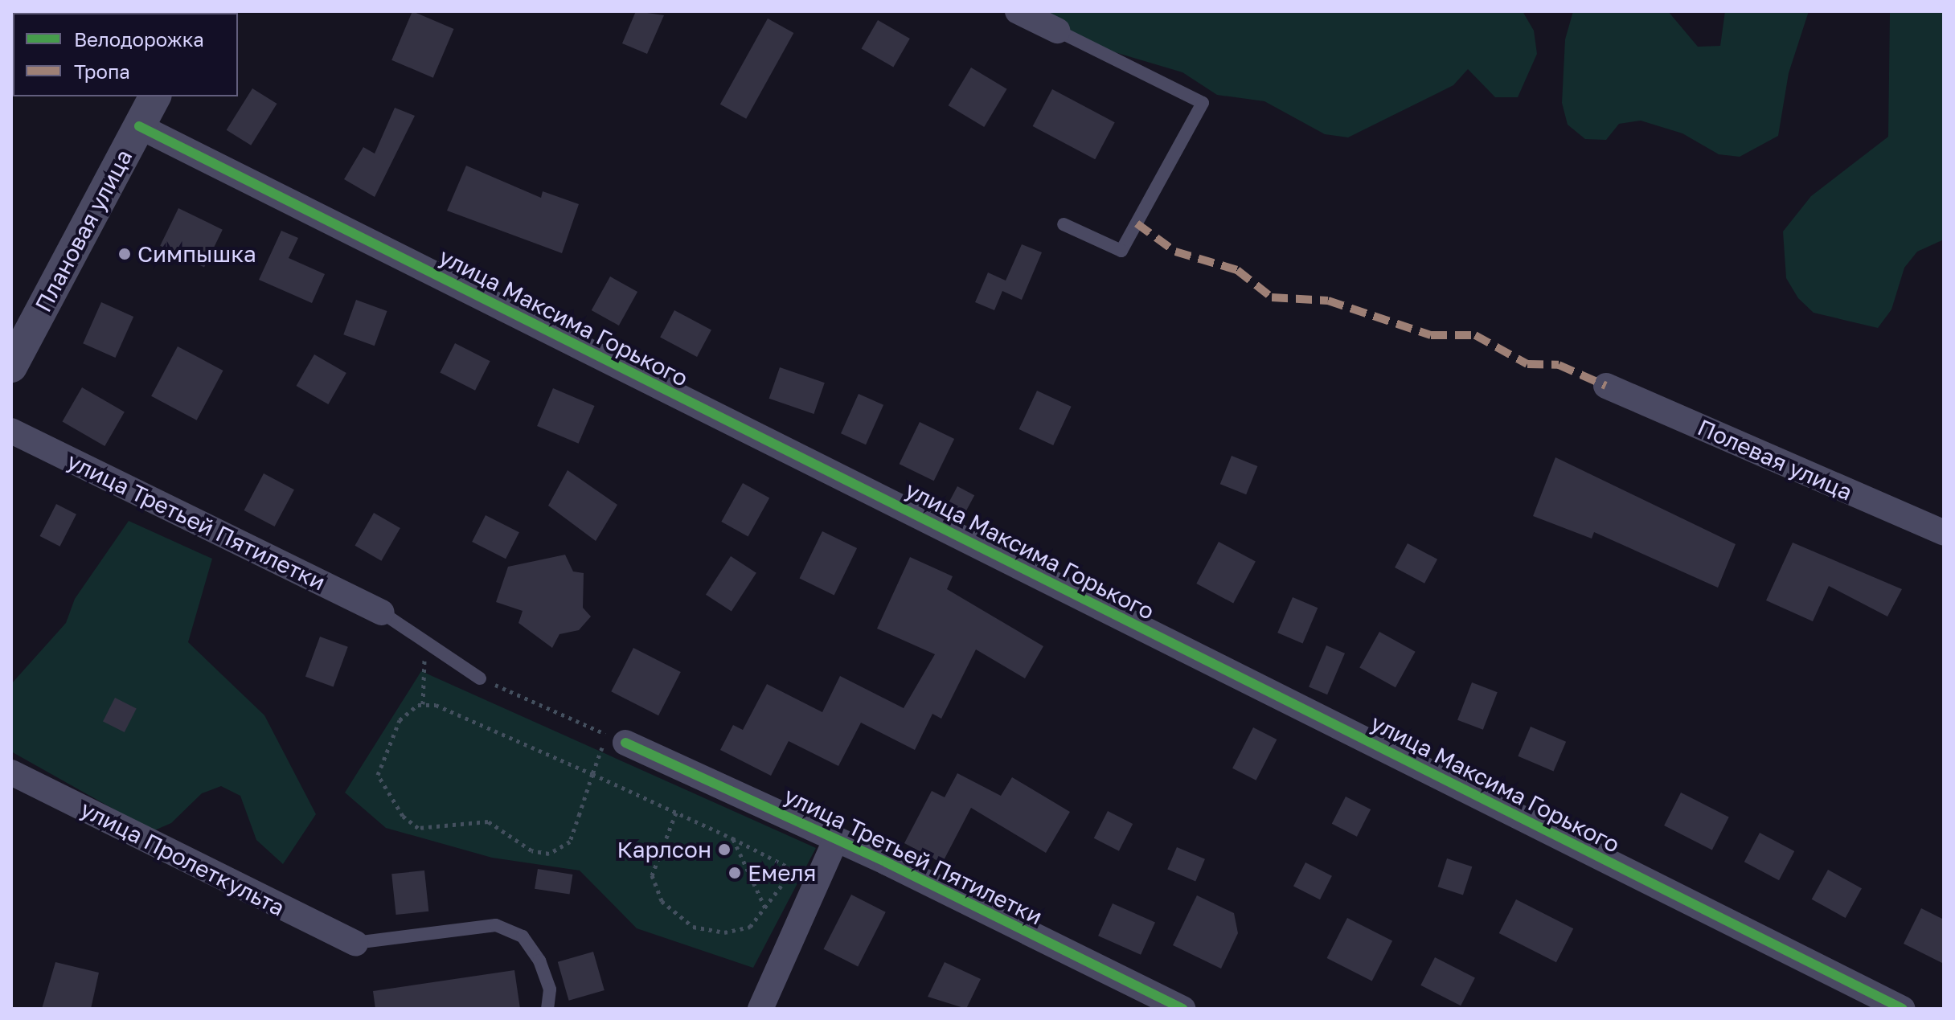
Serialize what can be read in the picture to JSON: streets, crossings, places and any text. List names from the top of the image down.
{
  "streets": {
    "street": [
      "Плановая улица",
      "улица Максима Горького",
      "Полевая улица",
      "улица Третьей Пятилетки",
      "улица Пролеткульта"
    ]
  },
  "crossings": [
    ["Плановая улица", "улица Максима Горького"]
  ],
  "places": ["Симпышка", "Карлсон", "Емеля"],
  "legend": ["Велодорожка", "Тропа"]
}
